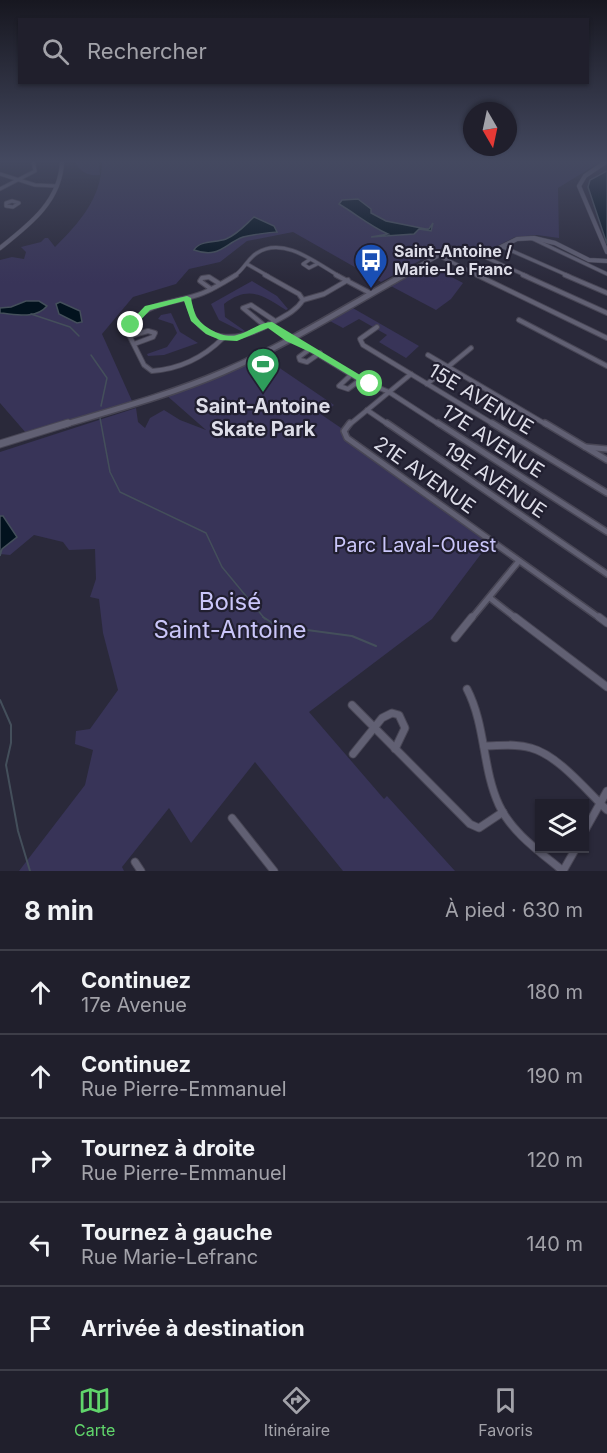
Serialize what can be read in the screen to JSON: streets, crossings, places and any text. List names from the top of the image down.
{
  "streets": {
    "street": [
      "15E AVENUE",
      "17E AVENUE",
      "21E AVENUE",
      "19E AVENUE"
    ]
  },
  "crossings": [
    ["21E AVENUE", "19E AVENUE"]
  ],
  "parks": ["Parc Laval-Ouest", "Boisé Saint-Antoine"],
  "places": {
    "bus stop": ["Saint-Antoine / Marie-Le Franc"],
    "sports": ["Saint-Antoine Skate Park"]
  },
  "north": "bottom",
  "page": {
    "search": "Rechercher",
    "heading": ["8 min", "À pied · 630 m"],
    "list": [
      ["Continuez", "17e Avenue", "180 m"],
      ["Continuez", "Rue Pierre-Emmanuel", "190 m"],
      ["Tournez à droite", "Rue Pierre-Emmanuel", "120 m"],
      ["Tournez à gauche", "Rue Marie-Lefranc", "140 m"],
      "Arrivée à destination"
    ],
    "nav": ["Carte", "Itinéraire", "Favoris"]
  }
}
